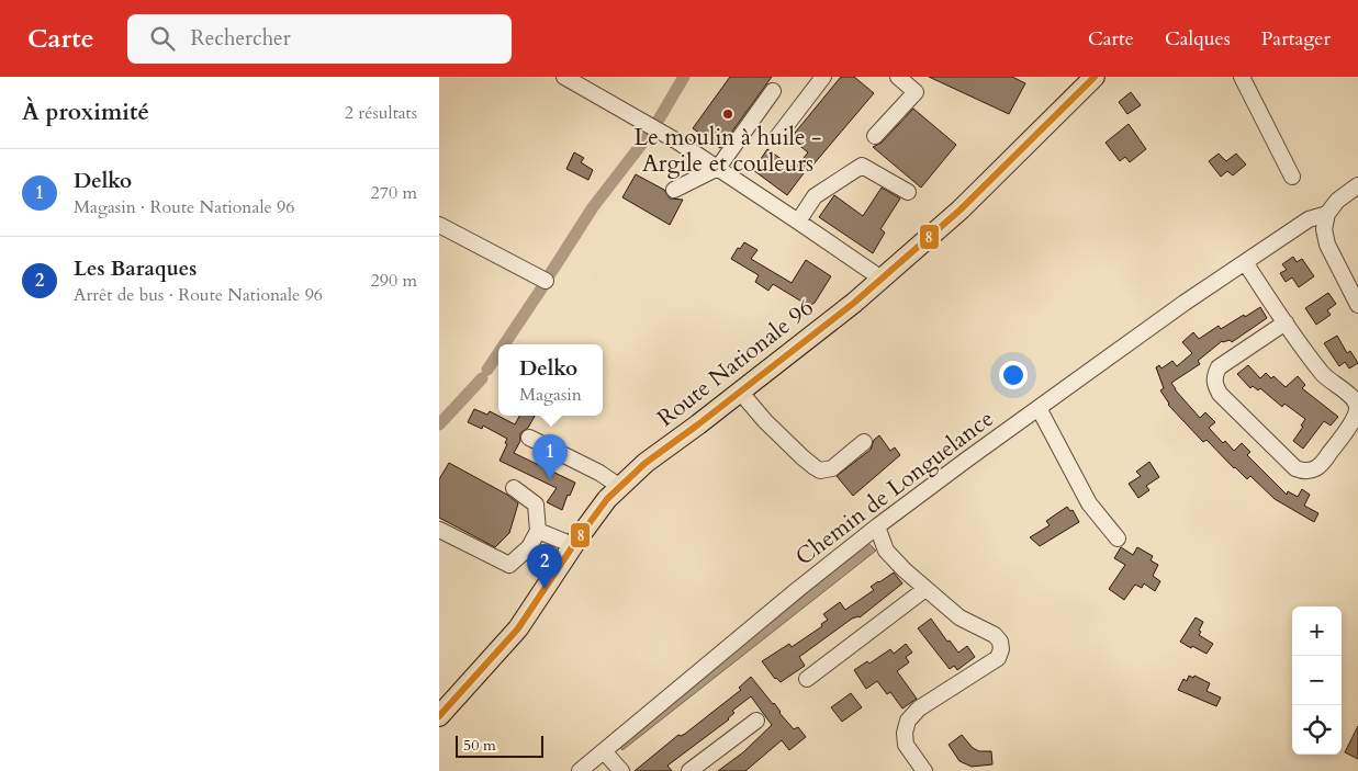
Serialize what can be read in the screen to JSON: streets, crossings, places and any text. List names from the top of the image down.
{
  "streets": {
    "main road": ["Route Nationale 96"],
    "street": ["Chemin de Longuelance"]
  },
  "places": ["Le moulin à huile - Argile et couleurs"],
  "lines": ["transit line 8"],
  "scale_bar": "50 m",
  "page": {
    "header": "Carte",
    "search": "Rechercher",
    "nav": ["Carte", "Calques", "Partager"],
    "heading": ["À proximité", "2 résultats"],
    "list": [
      {
        "mark": "1",
        "name": "Delko",
        "note": "Magasin · Route Nationale 96",
        "value": "270 m"
      },
      {
        "mark": "2",
        "name": "Les Baraques",
        "note": "Arrêt de bus · Route Nationale 96",
        "value": "290 m"
      }
    ],
    "popup": ["Delko", "Magasin"],
    "pins": ["1", "2"],
    "map_buttons": ["+", "−"],
    "scale": "50 m"
  }
}
